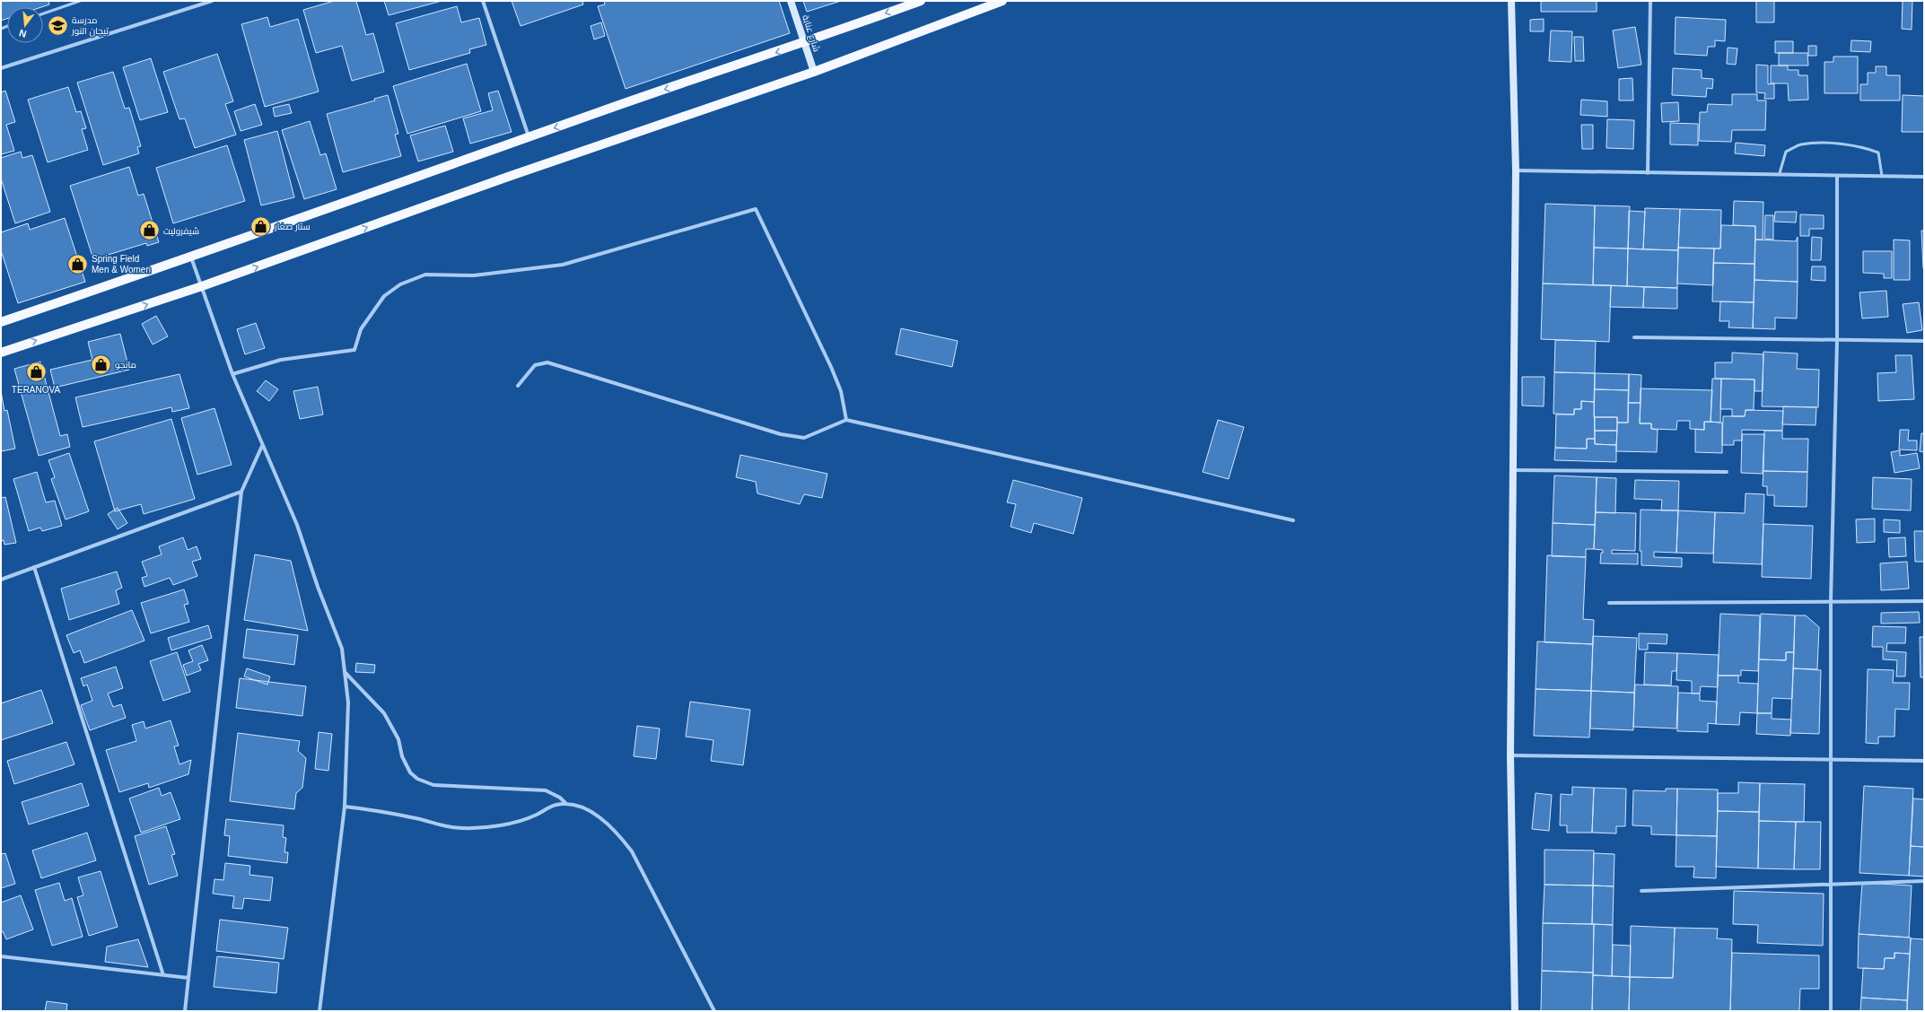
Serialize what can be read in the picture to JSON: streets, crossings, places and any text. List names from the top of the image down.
{
  "streets": {
    "street": ["شارع عنابة"]
  },
  "places": {
    "school or university": ["مدرسة تيجان النور"],
    "shop": [
      "ستار صغار",
      "شيفروليت",
      "Spring Field Men & Women",
      "مانجو",
      "TERANOVA"
    ]
  },
  "north": "bottom"
}
